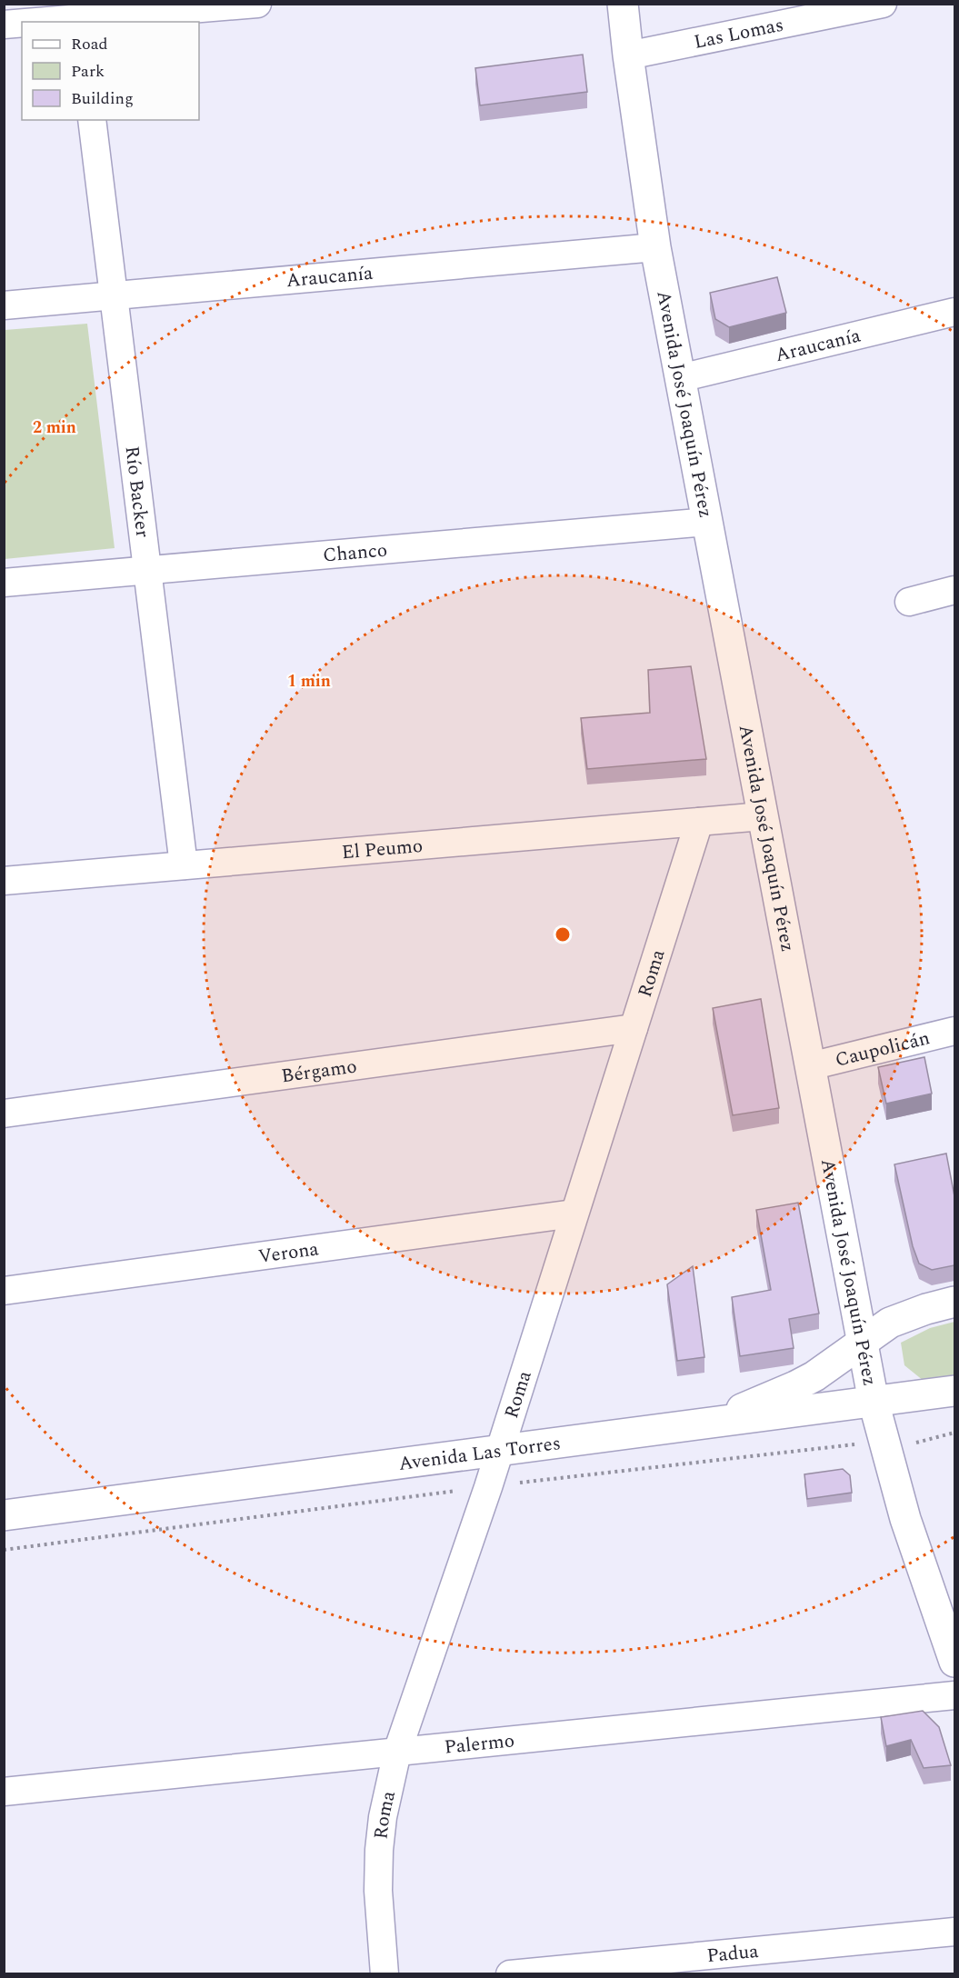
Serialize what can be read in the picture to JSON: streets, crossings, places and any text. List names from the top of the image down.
{
  "streets": {
    "main road": ["Avenida José Joaquín Pérez", "Avenida Las Torres"],
    "street": [
      "Las Lomas",
      "Araucanía",
      "Río Backer",
      "Chanco",
      "El Peumo",
      "Roma",
      "Caupolicán",
      "Bérgamo",
      "Verona",
      "Palermo",
      "Padua"
    ]
  },
  "crossings": [
    ["Las Lomas", "Avenida José Joaquín Pérez"],
    ["Araucanía", "Avenida José Joaquín Pérez"],
    ["Araucanía", "Río Backer"],
    ["Avenida José Joaquín Pérez", "Chanco"],
    ["Avenida José Joaquín Pérez", "El Peumo"],
    ["Avenida José Joaquín Pérez", "Caupolicán"],
    ["Avenida José Joaquín Pérez", "Avenida Las Torres"],
    ["Río Backer", "Chanco"],
    ["Río Backer", "El Peumo"],
    ["El Peumo", "Roma"],
    ["Roma", "Bérgamo"],
    ["Roma", "Verona"],
    ["Roma", "Avenida Las Torres"],
    ["Roma", "Palermo"]
  ],
  "legend": ["Road", "Park", "Building"],
  "rings": ["2 min", "1 min"]
}
